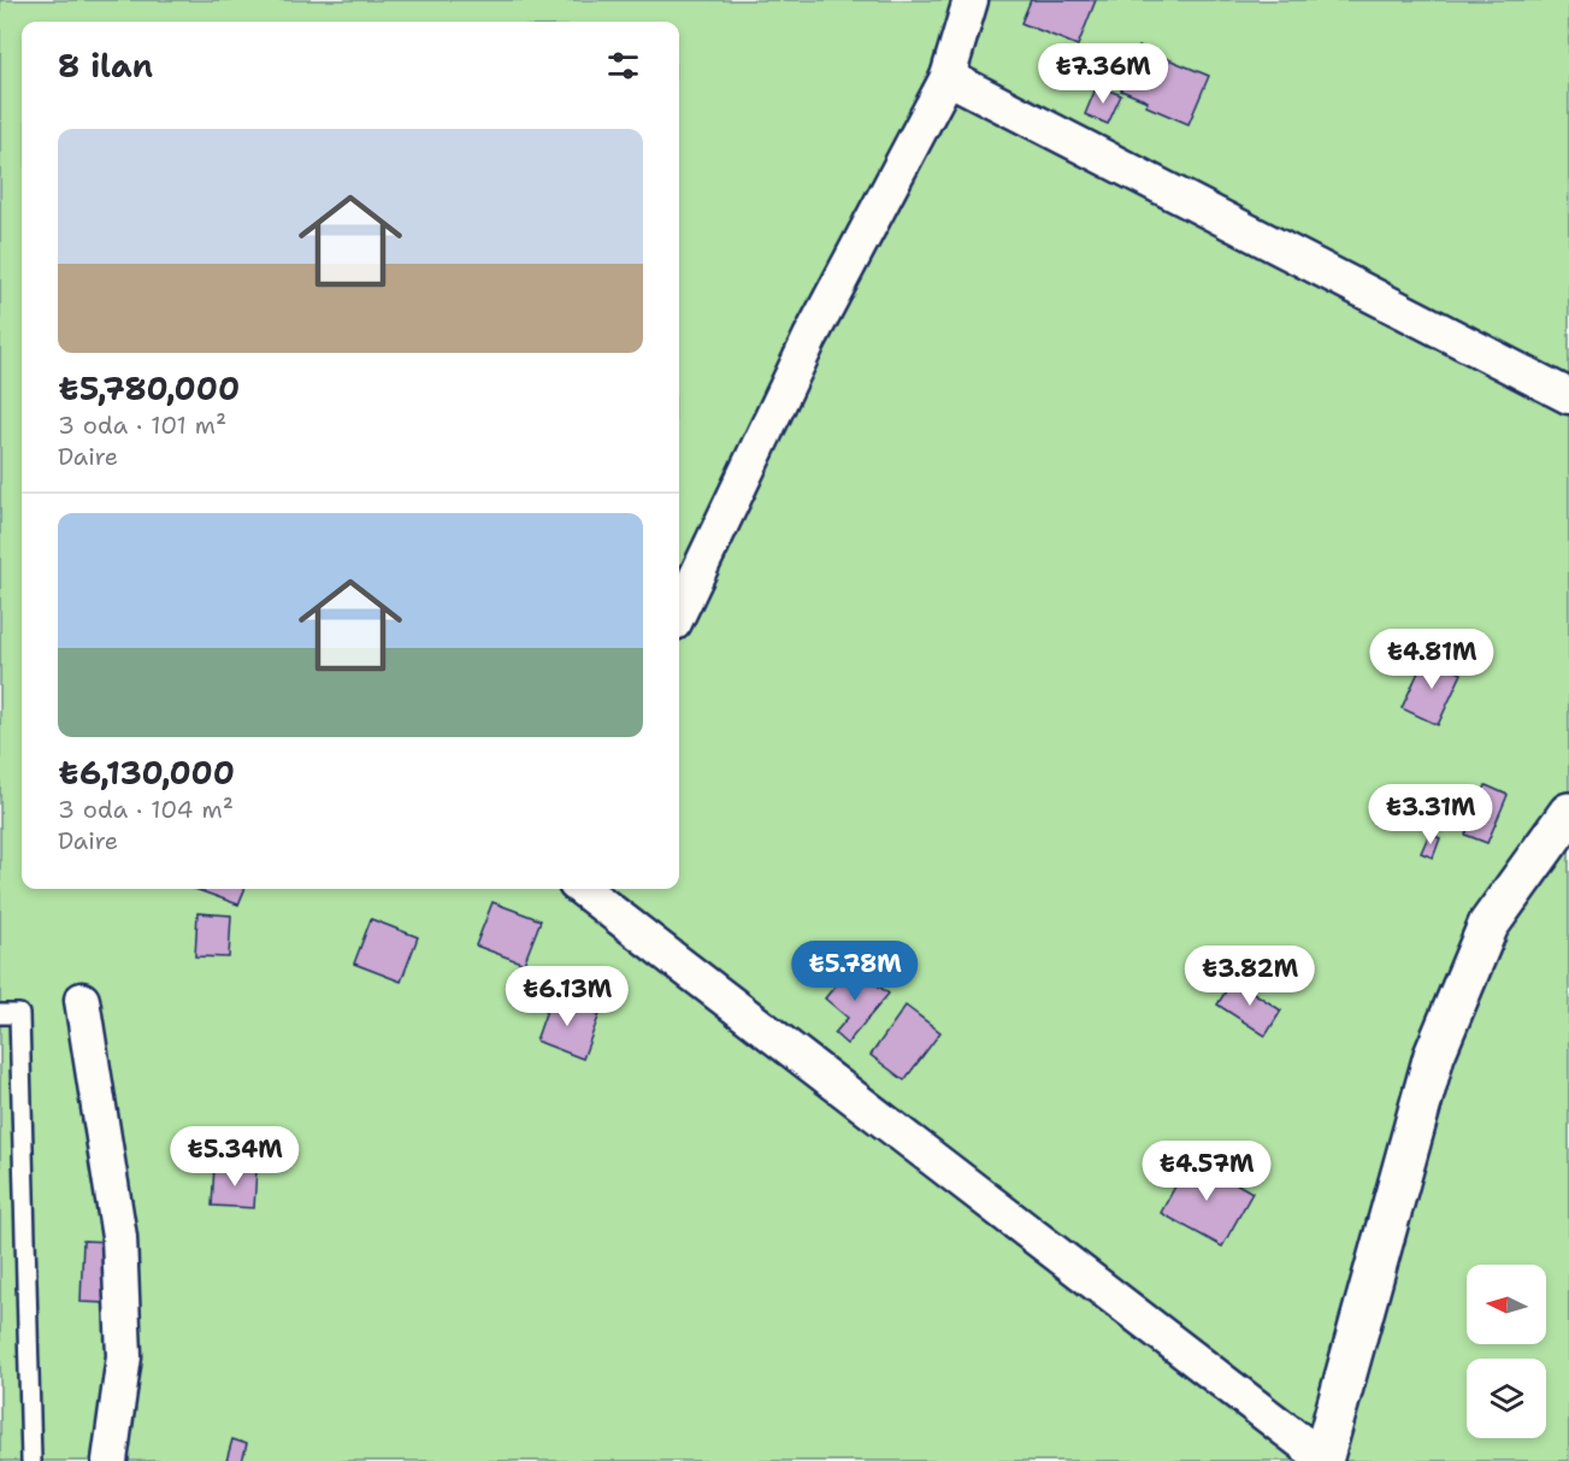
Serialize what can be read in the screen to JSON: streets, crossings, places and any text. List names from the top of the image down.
{
  "north": "left",
  "page": {
    "heading": "8 ilan",
    "price": [
      "₺7.36M",
      "₺4.81M",
      "₺3.31M",
      "₺5.78M",
      "₺3.82M",
      "₺6.13M",
      "₺5.34M",
      "₺4.57M"
    ],
    "list": [
      {
        "name": "₺5,780,000",
        "note": "3 oda · 101 m² · Daire"
      },
      {
        "name": "₺6,130,000",
        "note": "3 oda · 104 m² · Daire"
      }
    ]
  }
}
